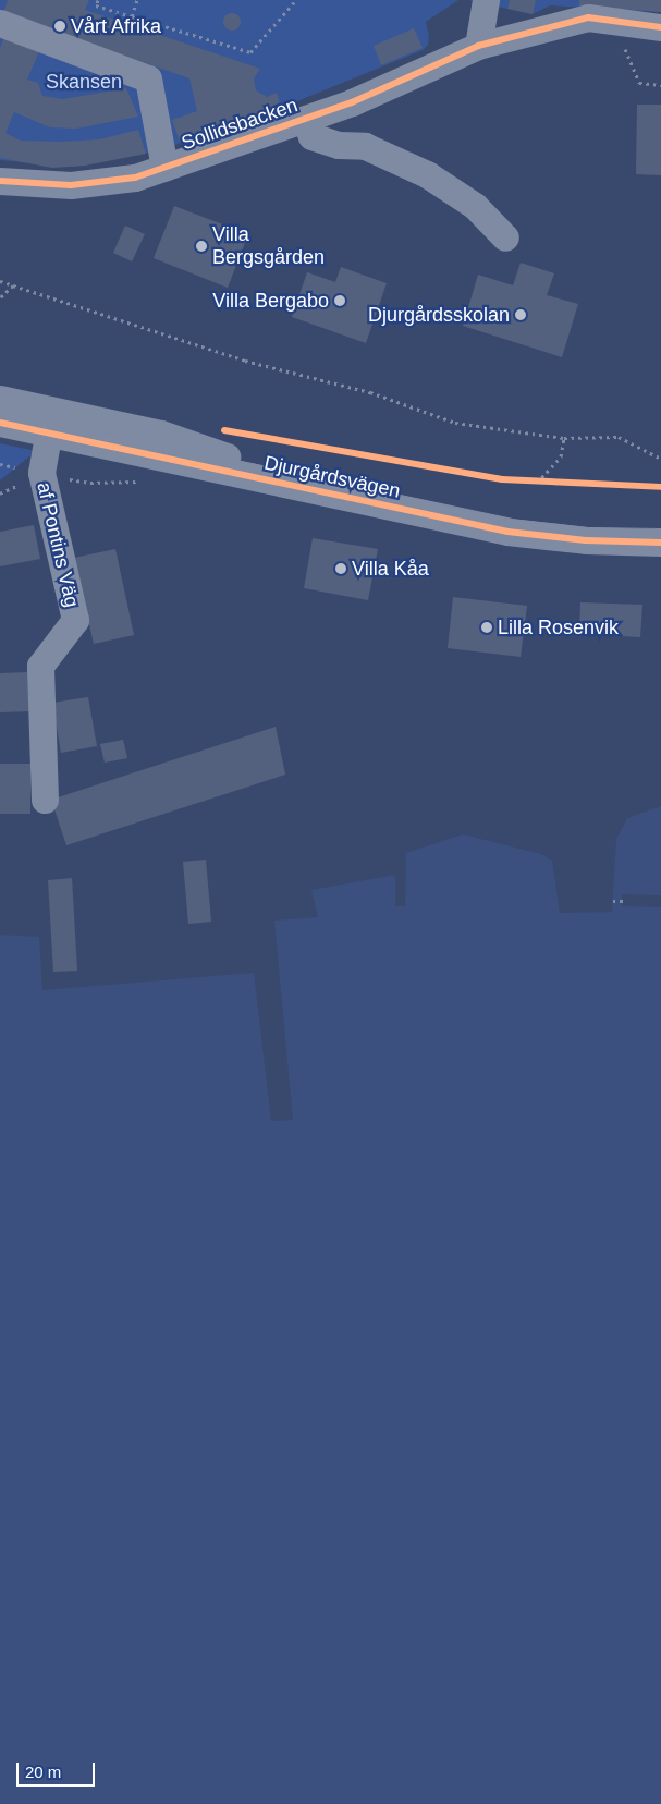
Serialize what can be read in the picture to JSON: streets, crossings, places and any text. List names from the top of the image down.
{
  "streets": {
    "street": ["Sollidsbacken", "Djurgårdsvägen", "af Pontins Väg"]
  },
  "crossings": [
    ["Djurgårdsvägen", "af Pontins Väg"]
  ],
  "parks": ["Skansen"],
  "places": [
    "Vårt Afrika",
    "Villa Bergsgården",
    "Villa Bergabo",
    "Djurgårdsskolan",
    "Villa Kåa",
    "Lilla Rosenvik"
  ],
  "scale_bar": "20 m"
}
